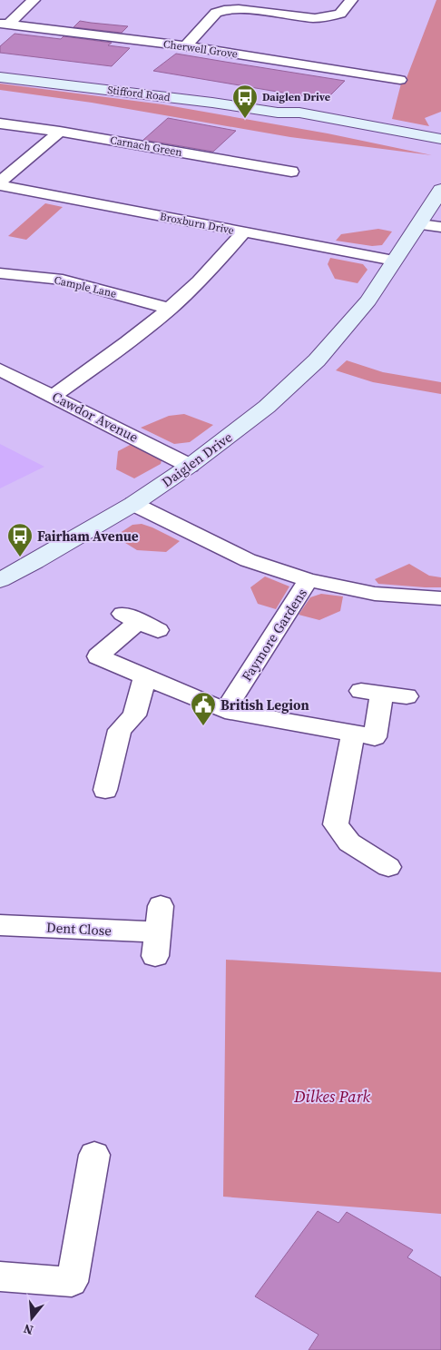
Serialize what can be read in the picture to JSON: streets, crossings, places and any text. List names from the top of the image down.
{
  "streets": {
    "street": [
      "Cherwell Grove",
      "Stifford Road",
      "Carnach Green",
      "Broxburn Drive",
      "Cample Lane",
      "Cawdor Avenue",
      "Daiglen Drive",
      "Faymore Gardens",
      "Dent Close"
    ]
  },
  "crossings": [
    ["Broxburn Drive", "Daiglen Drive"],
    ["Cawdor Avenue", "Daiglen Drive"]
  ],
  "parks": ["Dilkes Park"],
  "places": {
    "bus stop": ["Daiglen Drive", "Fairham Avenue"],
    "public building": ["British Legion"]
  },
  "north": "bottom"
}
